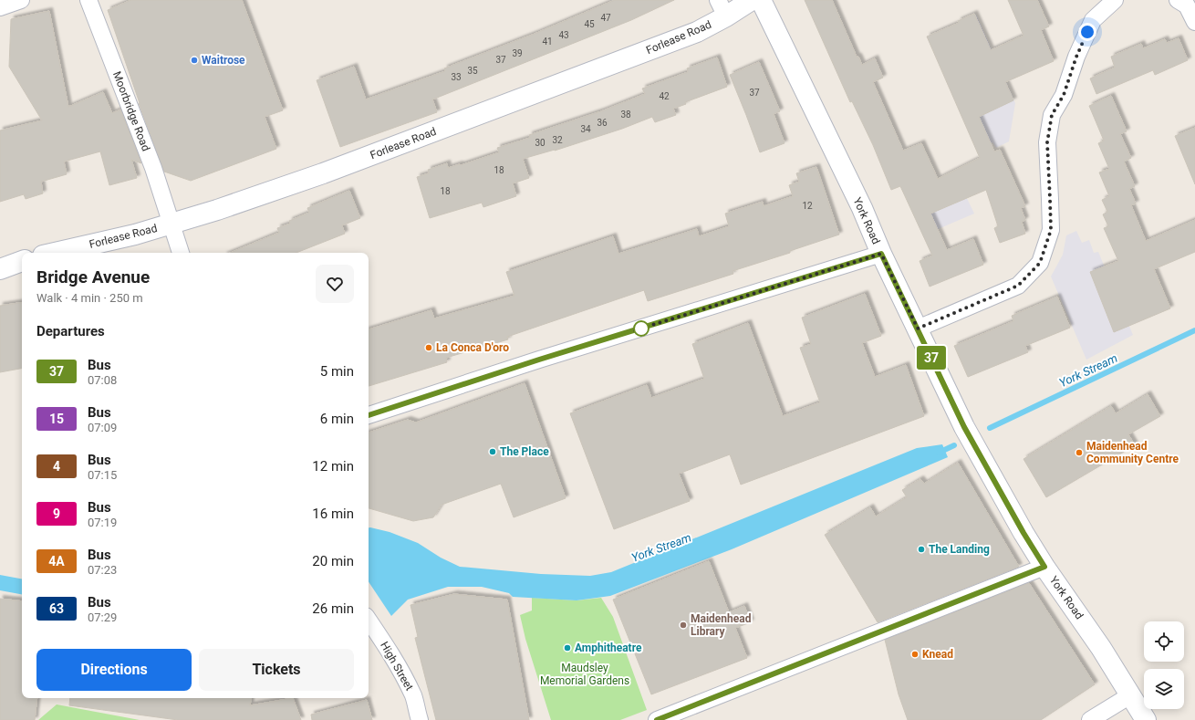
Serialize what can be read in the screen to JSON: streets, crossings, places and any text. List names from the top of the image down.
{
  "streets": {
    "street": [
      "Forlease Road",
      "Moorbridge Road",
      "York Road",
      "High Street"
    ]
  },
  "crossings": [
    ["Forlease Road", "Moorbridge Road"]
  ],
  "water": ["York Stream"],
  "parks": ["Maudsley Memorial Gardens"],
  "places": [
    "Waitrose",
    "La Conca D'oro",
    "The Place",
    "Maidenhead Community Centre",
    "The Landing",
    "Maidenhead Library",
    "Amphitheatre",
    "Knead"
  ],
  "lines": ["bus line 37"],
  "house_numbers": [
    "47",
    "45",
    "43",
    "41",
    "39",
    "37",
    "35",
    "33",
    "37",
    "42",
    "38",
    "36",
    "34",
    "32",
    "30",
    "18",
    "18",
    "12"
  ],
  "page": {
    "on_map": "37",
    "heading": [
      ["Bridge Avenue", "Walk · 4 min · 250 m"],
      "Departures"
    ],
    "list": [
      {
        "mark": "37",
        "name": "Bus",
        "note": "07:08",
        "value": "5 min"
      },
      {
        "mark": "15",
        "name": "Bus",
        "note": "07:09",
        "value": "6 min"
      },
      {
        "mark": "4",
        "name": "Bus",
        "note": "07:15",
        "value": "12 min"
      },
      {
        "mark": "9",
        "name": "Bus",
        "note": "07:19",
        "value": "16 min"
      },
      {
        "mark": "4A",
        "name": "Bus",
        "note": "07:23",
        "value": "20 min"
      },
      {
        "mark": "63",
        "name": "Bus",
        "note": "07:29",
        "value": "26 min"
      }
    ],
    "buttons": ["Directions", "Tickets"]
  }
}
